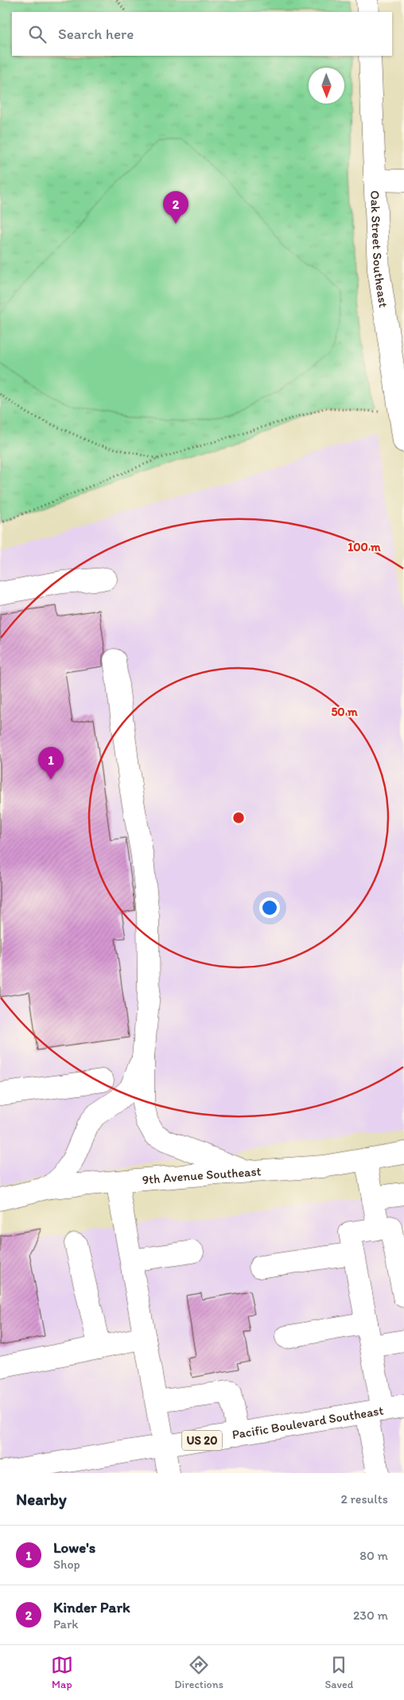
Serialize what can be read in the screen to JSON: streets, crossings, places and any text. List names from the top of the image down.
{
  "streets": {
    "main road": [
      "Oak Street Southeast",
      "9th Avenue Southeast",
      "Pacific Boulevard Southeast",
      "US 20"
    ]
  },
  "north": "bottom",
  "page": {
    "search": "Search here",
    "pins": ["2", "1"],
    "heading": ["Nearby", "2 results"],
    "list": [
      {
        "mark": "1",
        "name": "Lowe's",
        "note": "Shop",
        "value": "80 m"
      },
      {
        "mark": "2",
        "name": "Kinder Park",
        "note": "Park",
        "value": "230 m"
      }
    ],
    "nav": ["Map", "Directions", "Saved"]
  },
  "rings": ["100 m", "50 m"]
}
